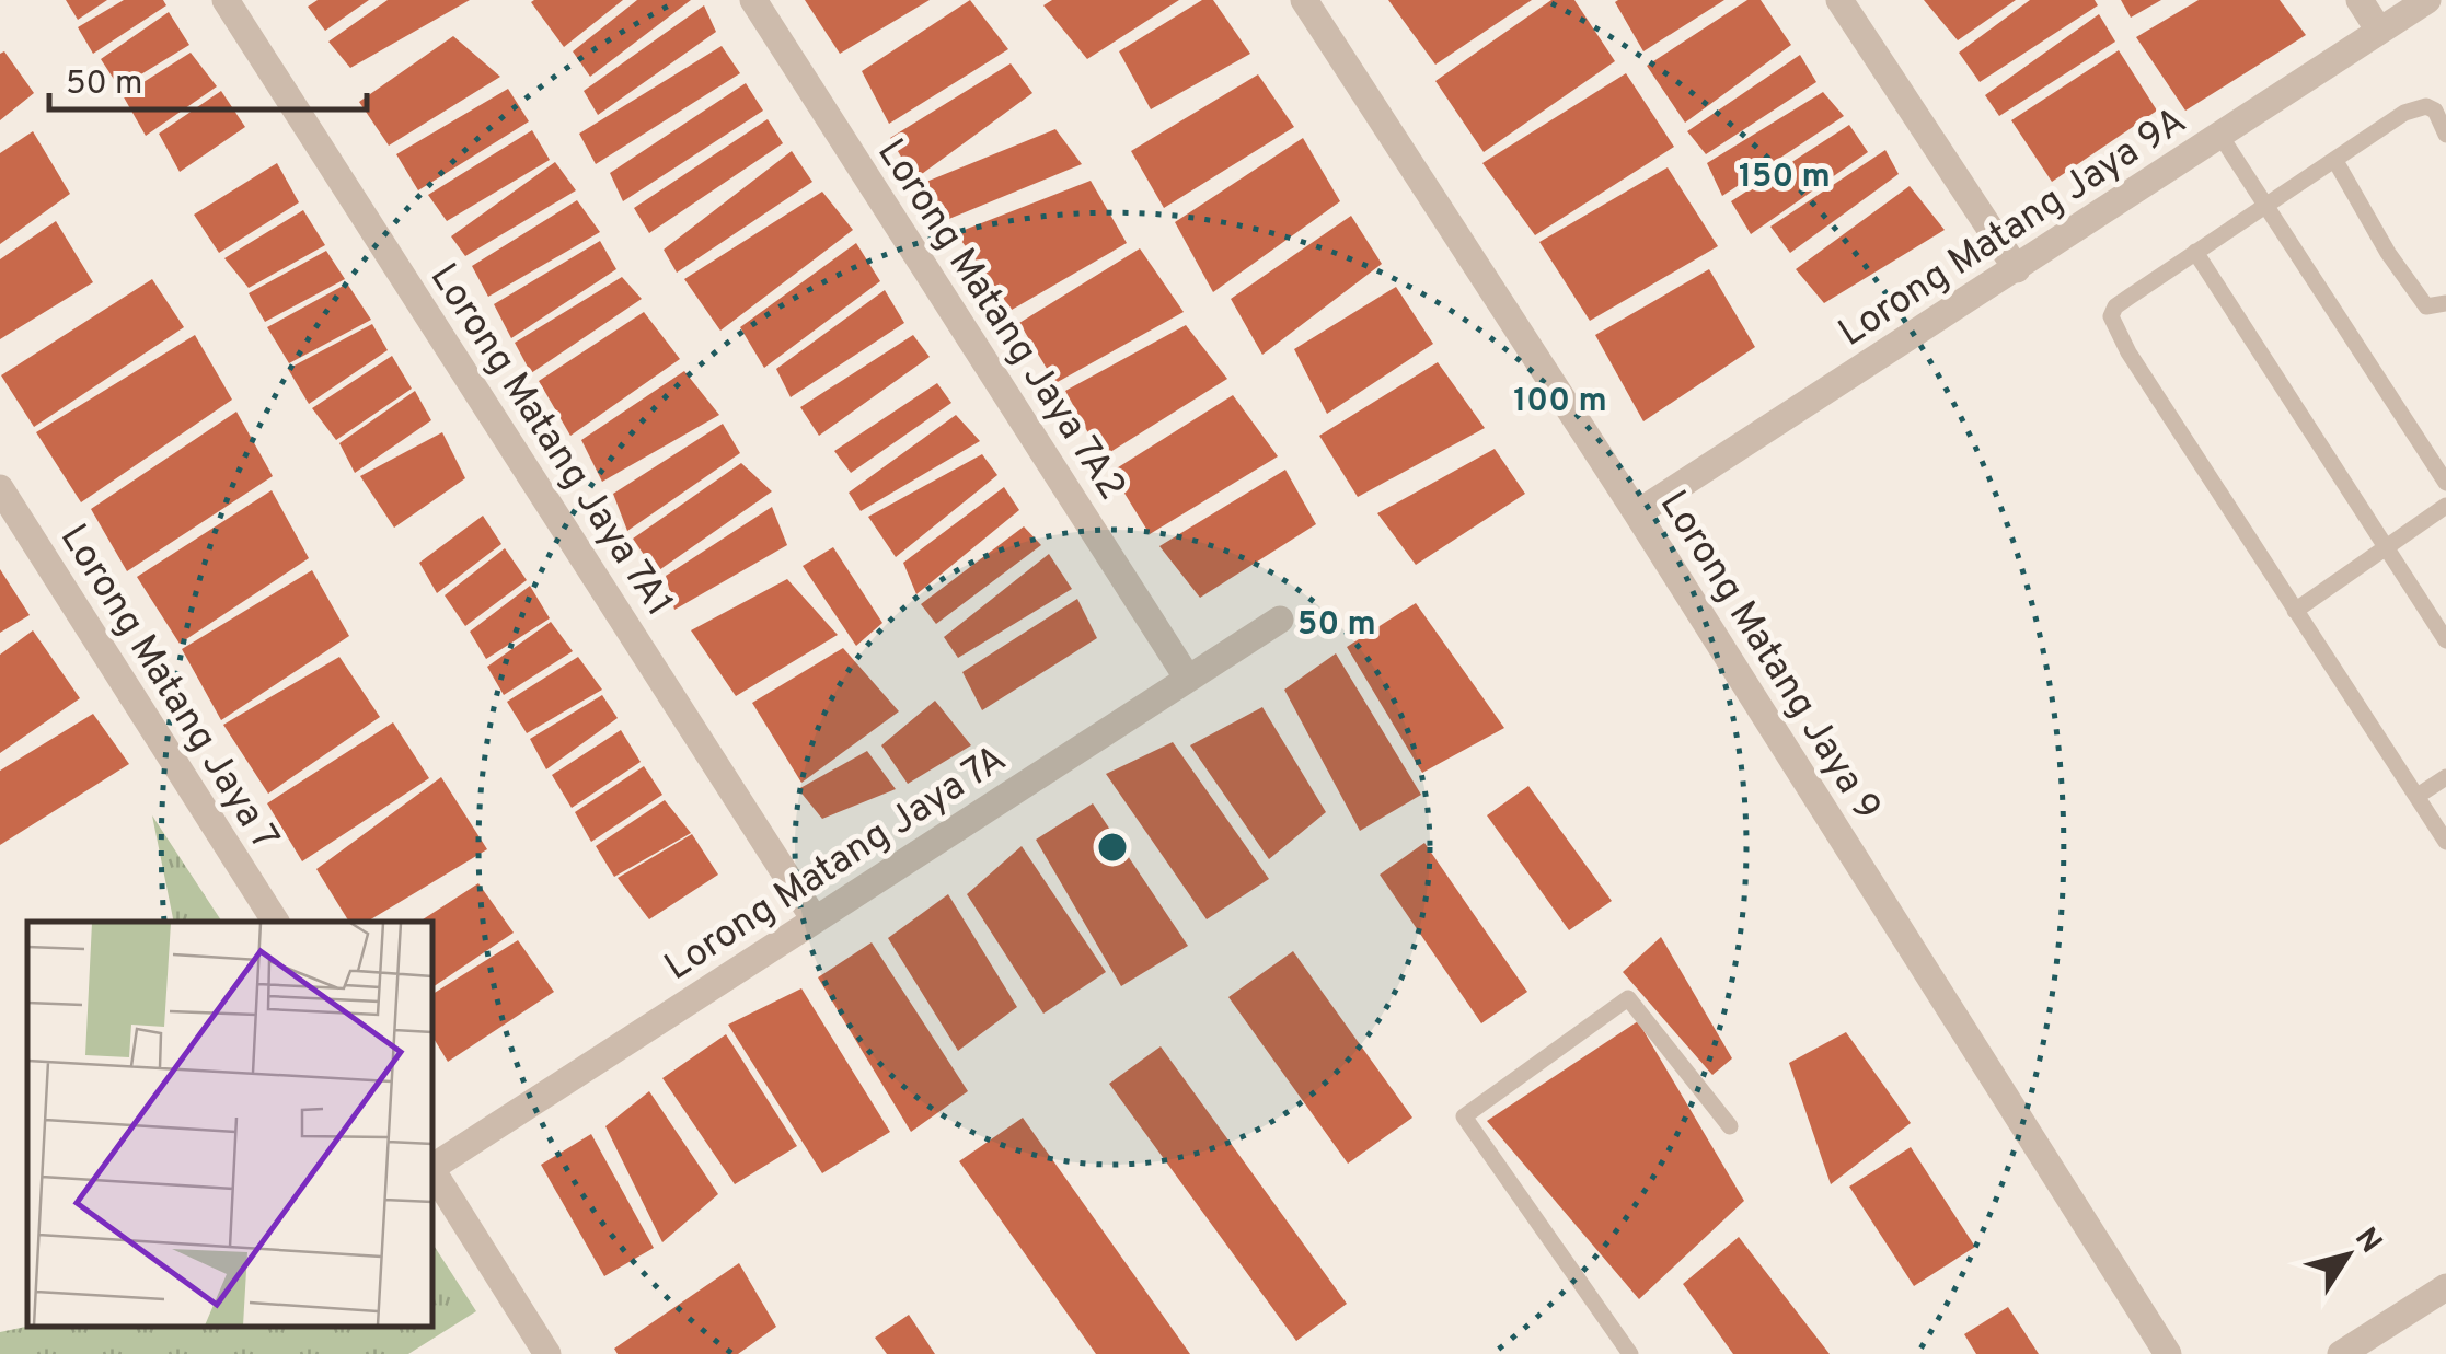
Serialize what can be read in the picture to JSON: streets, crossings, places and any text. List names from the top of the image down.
{
  "streets": {
    "street": [
      "Lorong Matang Jaya 9A",
      "Lorong Matang Jaya 7A2",
      "Lorong Matang Jaya 7A1",
      "Lorong Matang Jaya 9",
      "Lorong Matang Jaya 7",
      "Lorong Matang Jaya 7A"
    ]
  },
  "crossings": [
    ["Lorong Matang Jaya 9A", "Lorong Matang Jaya 9"],
    ["Lorong Matang Jaya 7A2", "Lorong Matang Jaya 7A"],
    ["Lorong Matang Jaya 7A1", "Lorong Matang Jaya 7A"]
  ],
  "scale_bar": "50 m",
  "north": "top right",
  "rings": ["150 m", "100 m", "50 m"]
}
